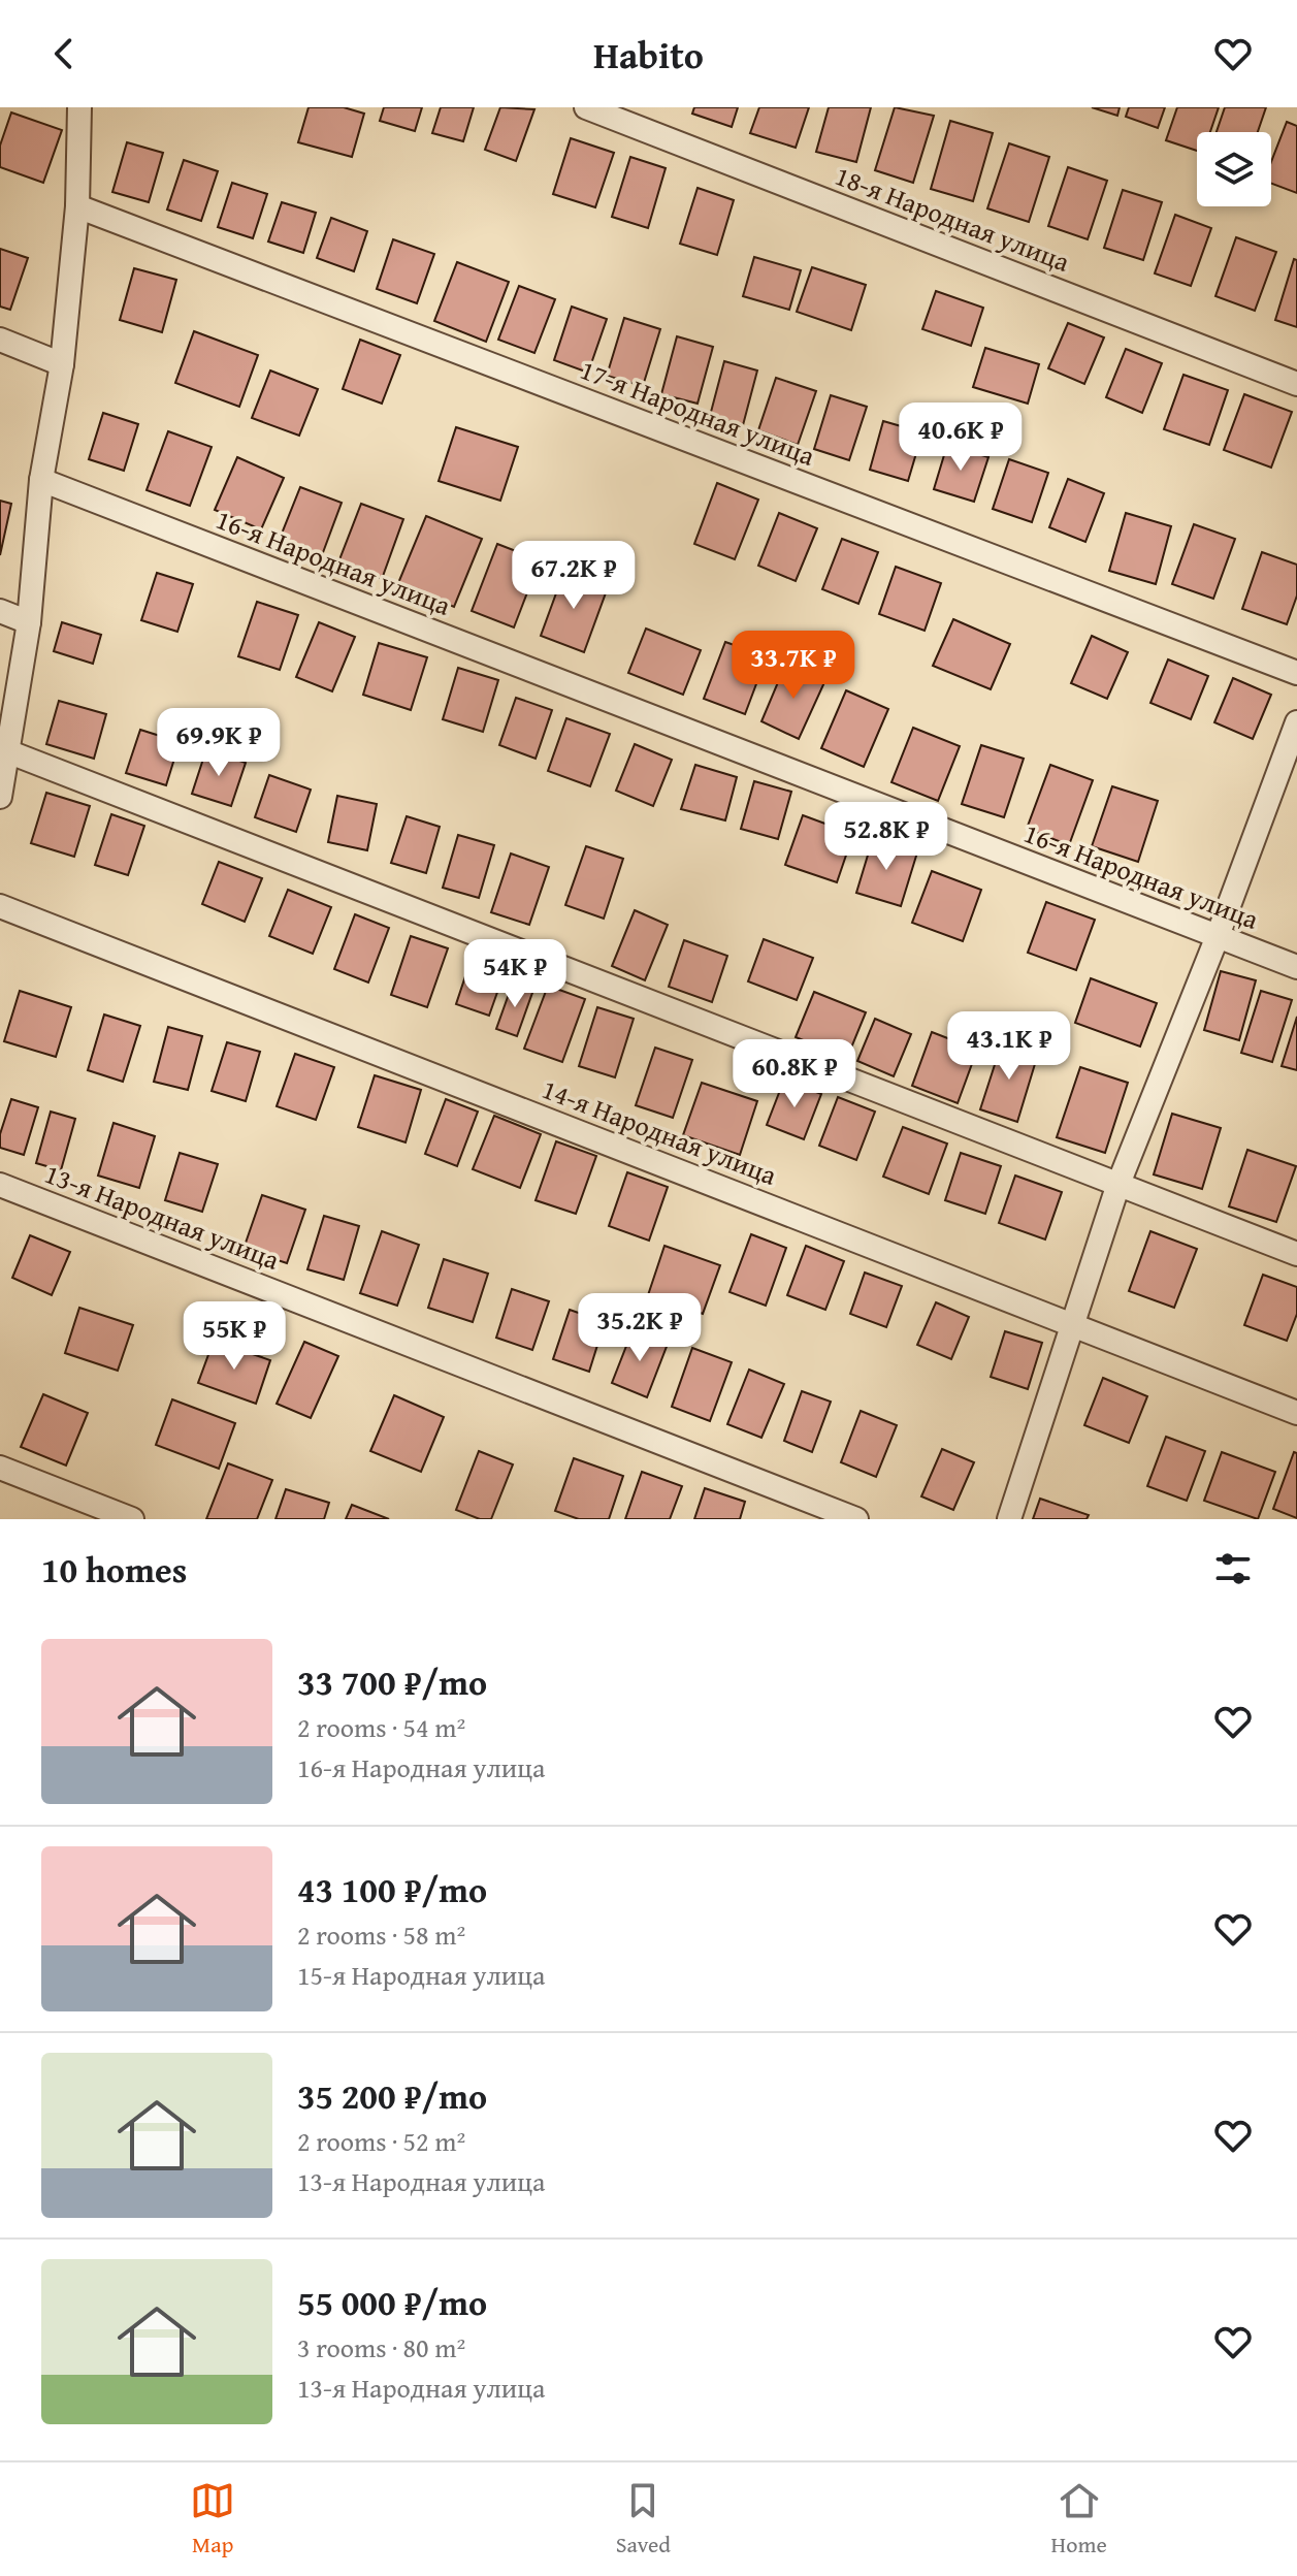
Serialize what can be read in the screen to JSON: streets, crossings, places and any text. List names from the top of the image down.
{
  "streets": {
    "street": [
      "18-я Народная улица",
      "17-я Народная улица",
      "16-я Народная улица",
      "14-я Народная улица",
      "13-я Народная улица"
    ]
  },
  "page": {
    "header": "Habito",
    "price": [
      "40.6K ₽",
      "67.2K ₽",
      "33.7K ₽",
      "69.9K ₽",
      "52.8K ₽",
      "54K ₽",
      "43.1K ₽",
      "60.8K ₽",
      "35.2K ₽",
      "55K ₽"
    ],
    "heading": "10 homes",
    "list": [
      {
        "name": "33 700 ₽/mo",
        "note": "2 rooms · 54 m² · 16-я Народная улица"
      },
      {
        "name": "43 100 ₽/mo",
        "note": "2 rooms · 58 m² · 15-я Народная улица"
      },
      {
        "name": "35 200 ₽/mo",
        "note": "2 rooms · 52 m² · 13-я Народная улица"
      },
      {
        "name": "55 000 ₽/mo",
        "note": "3 rooms · 80 m² · 13-я Народная улица"
      }
    ],
    "tabs": ["Map", "Saved", "Home"]
  }
}
